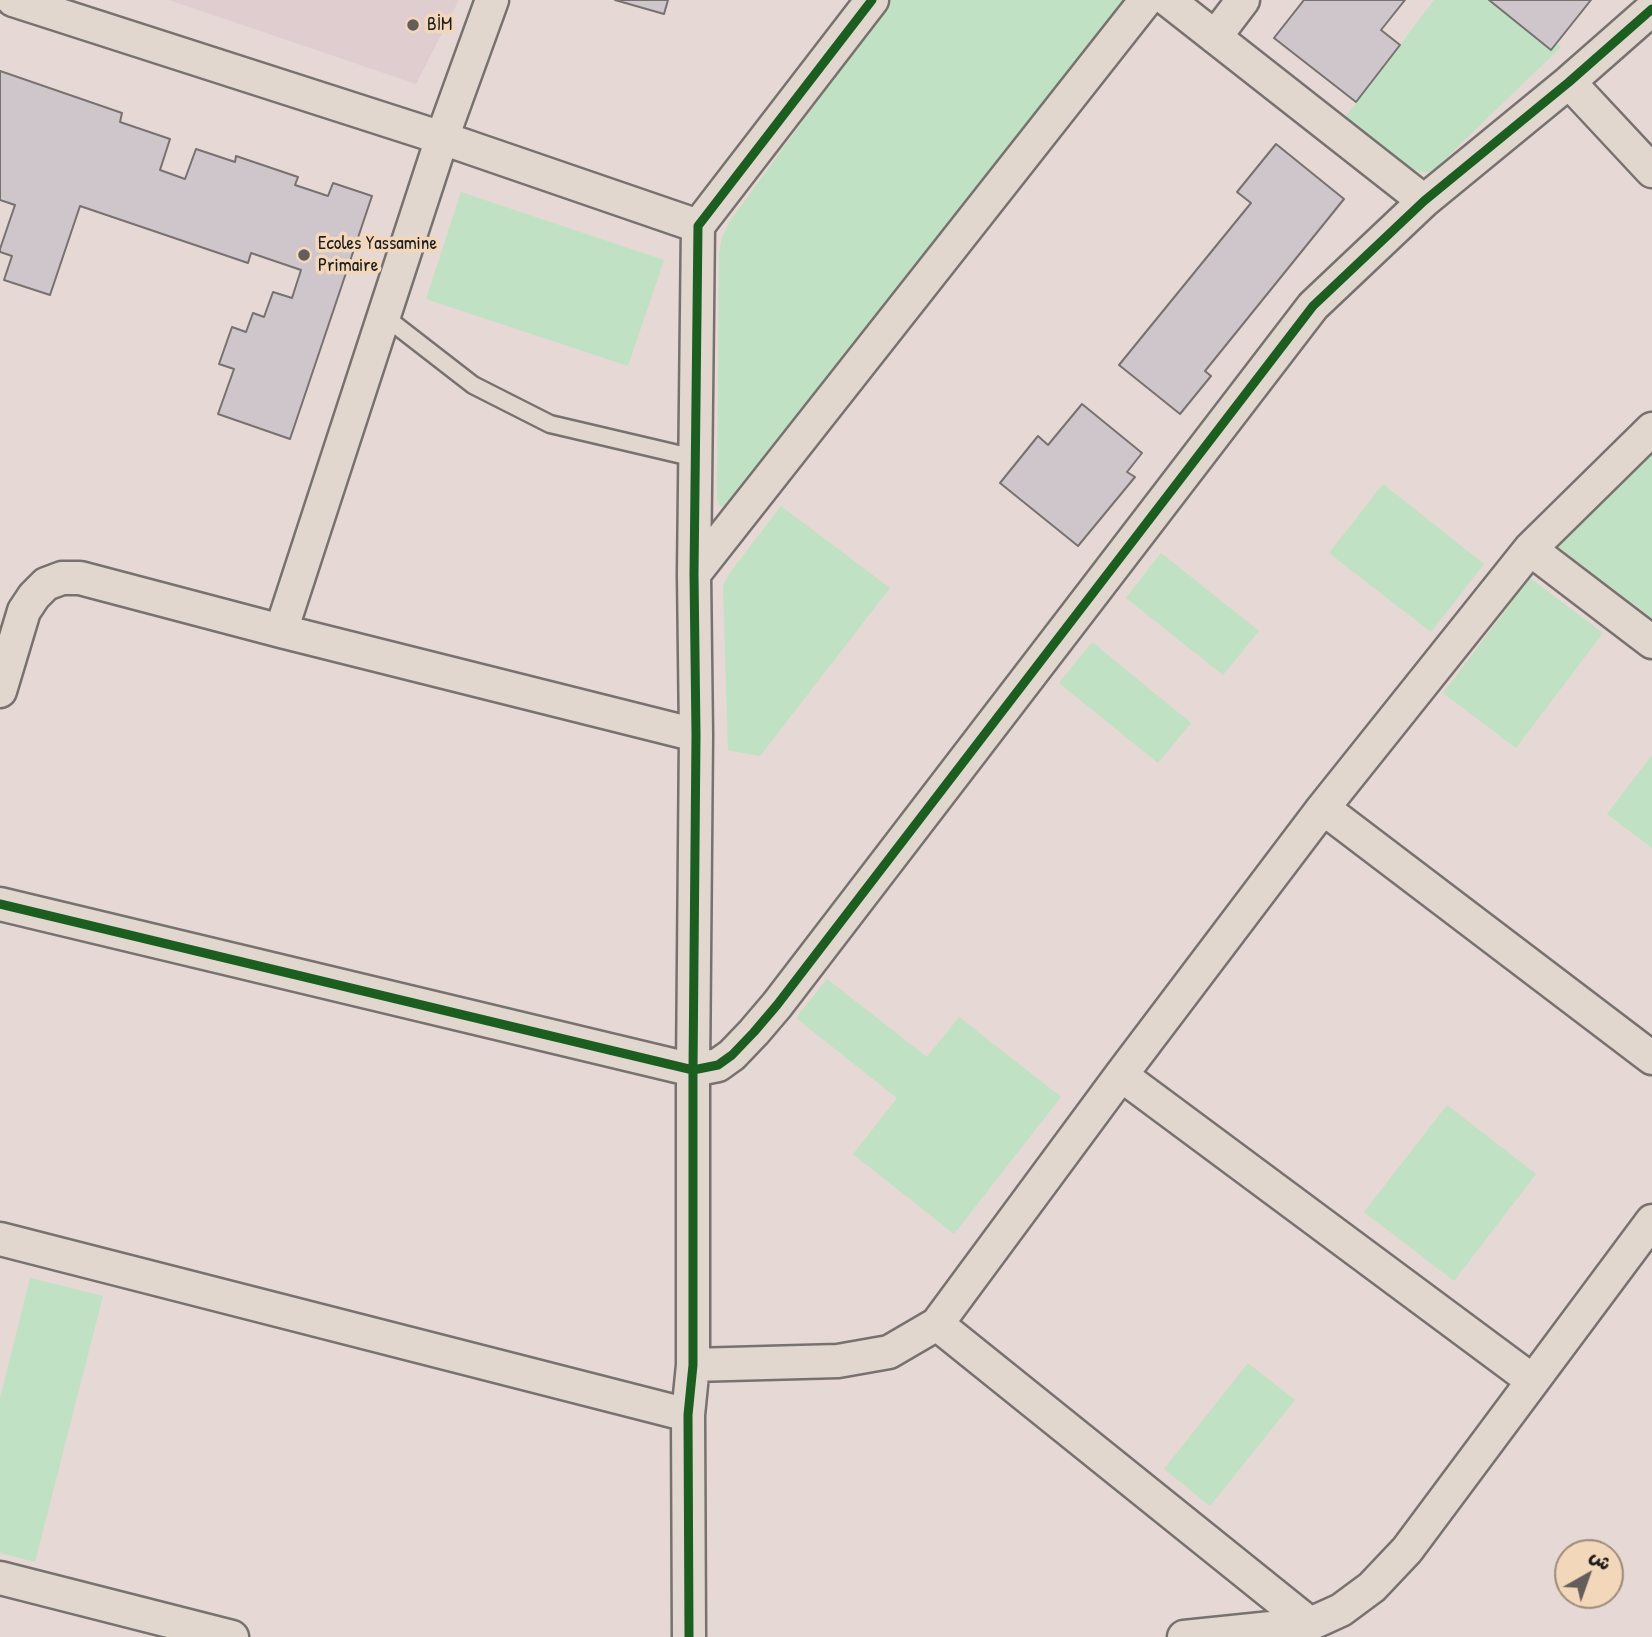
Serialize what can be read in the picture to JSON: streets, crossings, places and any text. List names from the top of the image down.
{
  "places": ["BİM", "Ecoles Yassamine Primaire"],
  "north": "top right"
}
